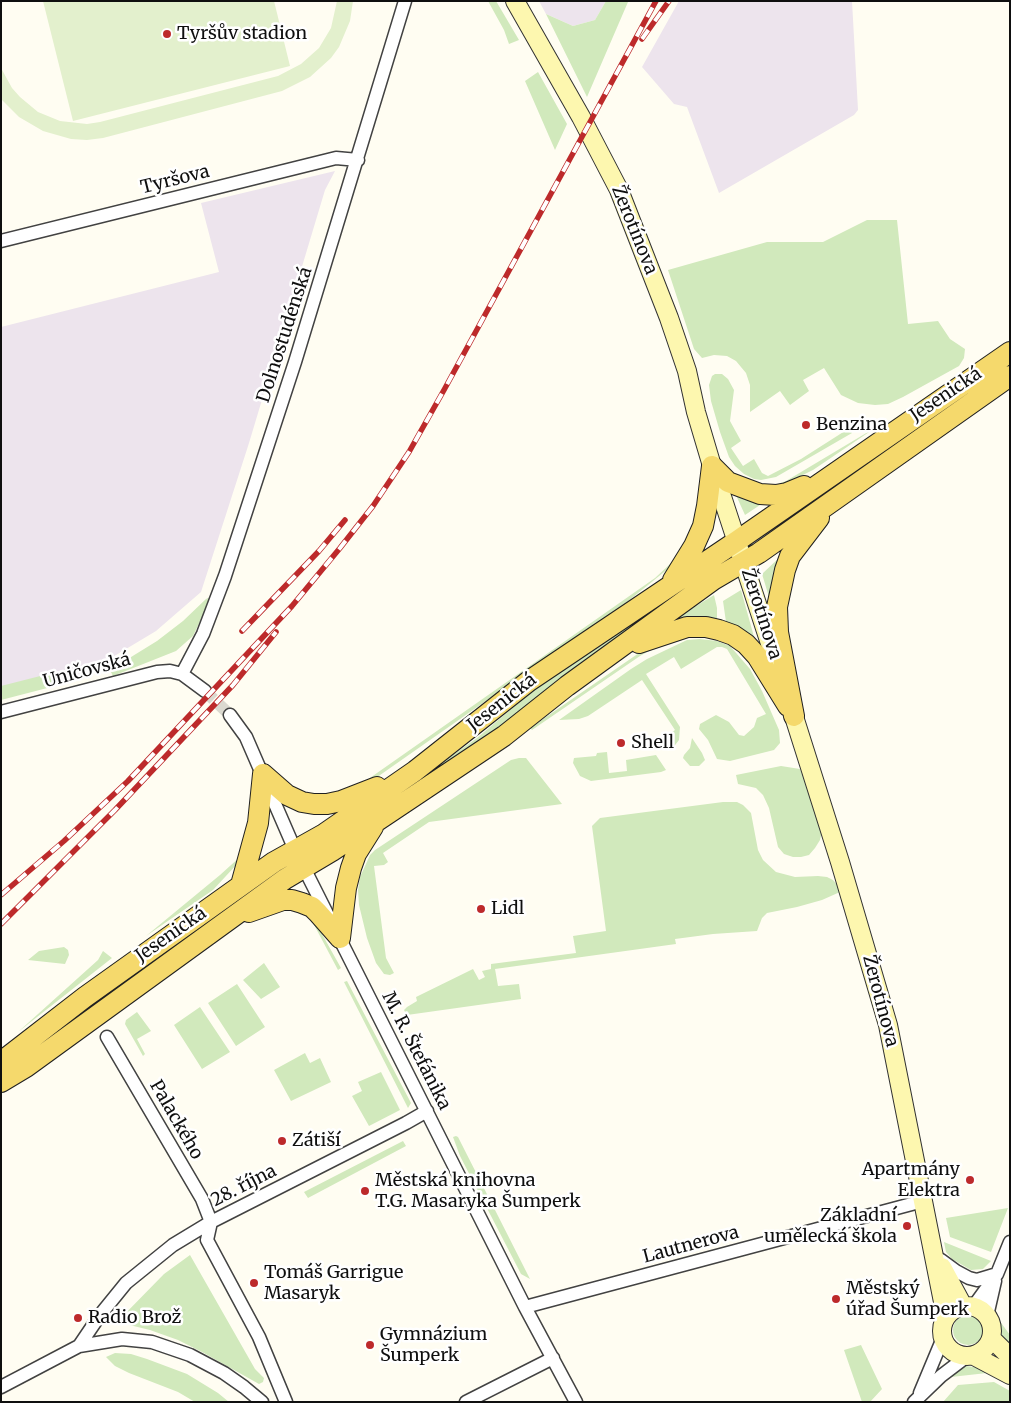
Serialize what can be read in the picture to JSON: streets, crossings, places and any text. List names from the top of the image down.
{
  "streets": {
    "main road": ["Jesenická"],
    "street": [
      "Tyršova",
      "Žerotínova",
      "Dolnostudénská",
      "Uničovská",
      "M. R. Štefánika",
      "Palackého",
      "28. října",
      "Lautnerova"
    ]
  },
  "crossings": [
    ["Tyršova", "Dolnostudénská"],
    ["Žerotínova", "Jesenická"],
    ["Žerotínova", "Lautnerova"],
    ["Dolnostudénská", "Uničovská"],
    ["Jesenická", "M. R. Štefánika"],
    ["M. R. Štefánika", "28. října"],
    ["M. R. Štefánika", "Lautnerova"],
    ["Palackého", "28. října"]
  ],
  "places": [
    "Tyršův stadion",
    "Benzina",
    "Shell",
    "Lidl",
    "Zátiší",
    "Apartmány Elektra",
    "Městská knihovna T.G. Masaryka Šumperk",
    "Základní umělecká škola",
    "Tomáš Garrigue Masaryk",
    "Městský úřad Šumperk",
    "Radio Brož",
    "Gymnázium Šumperk"
  ]
}
